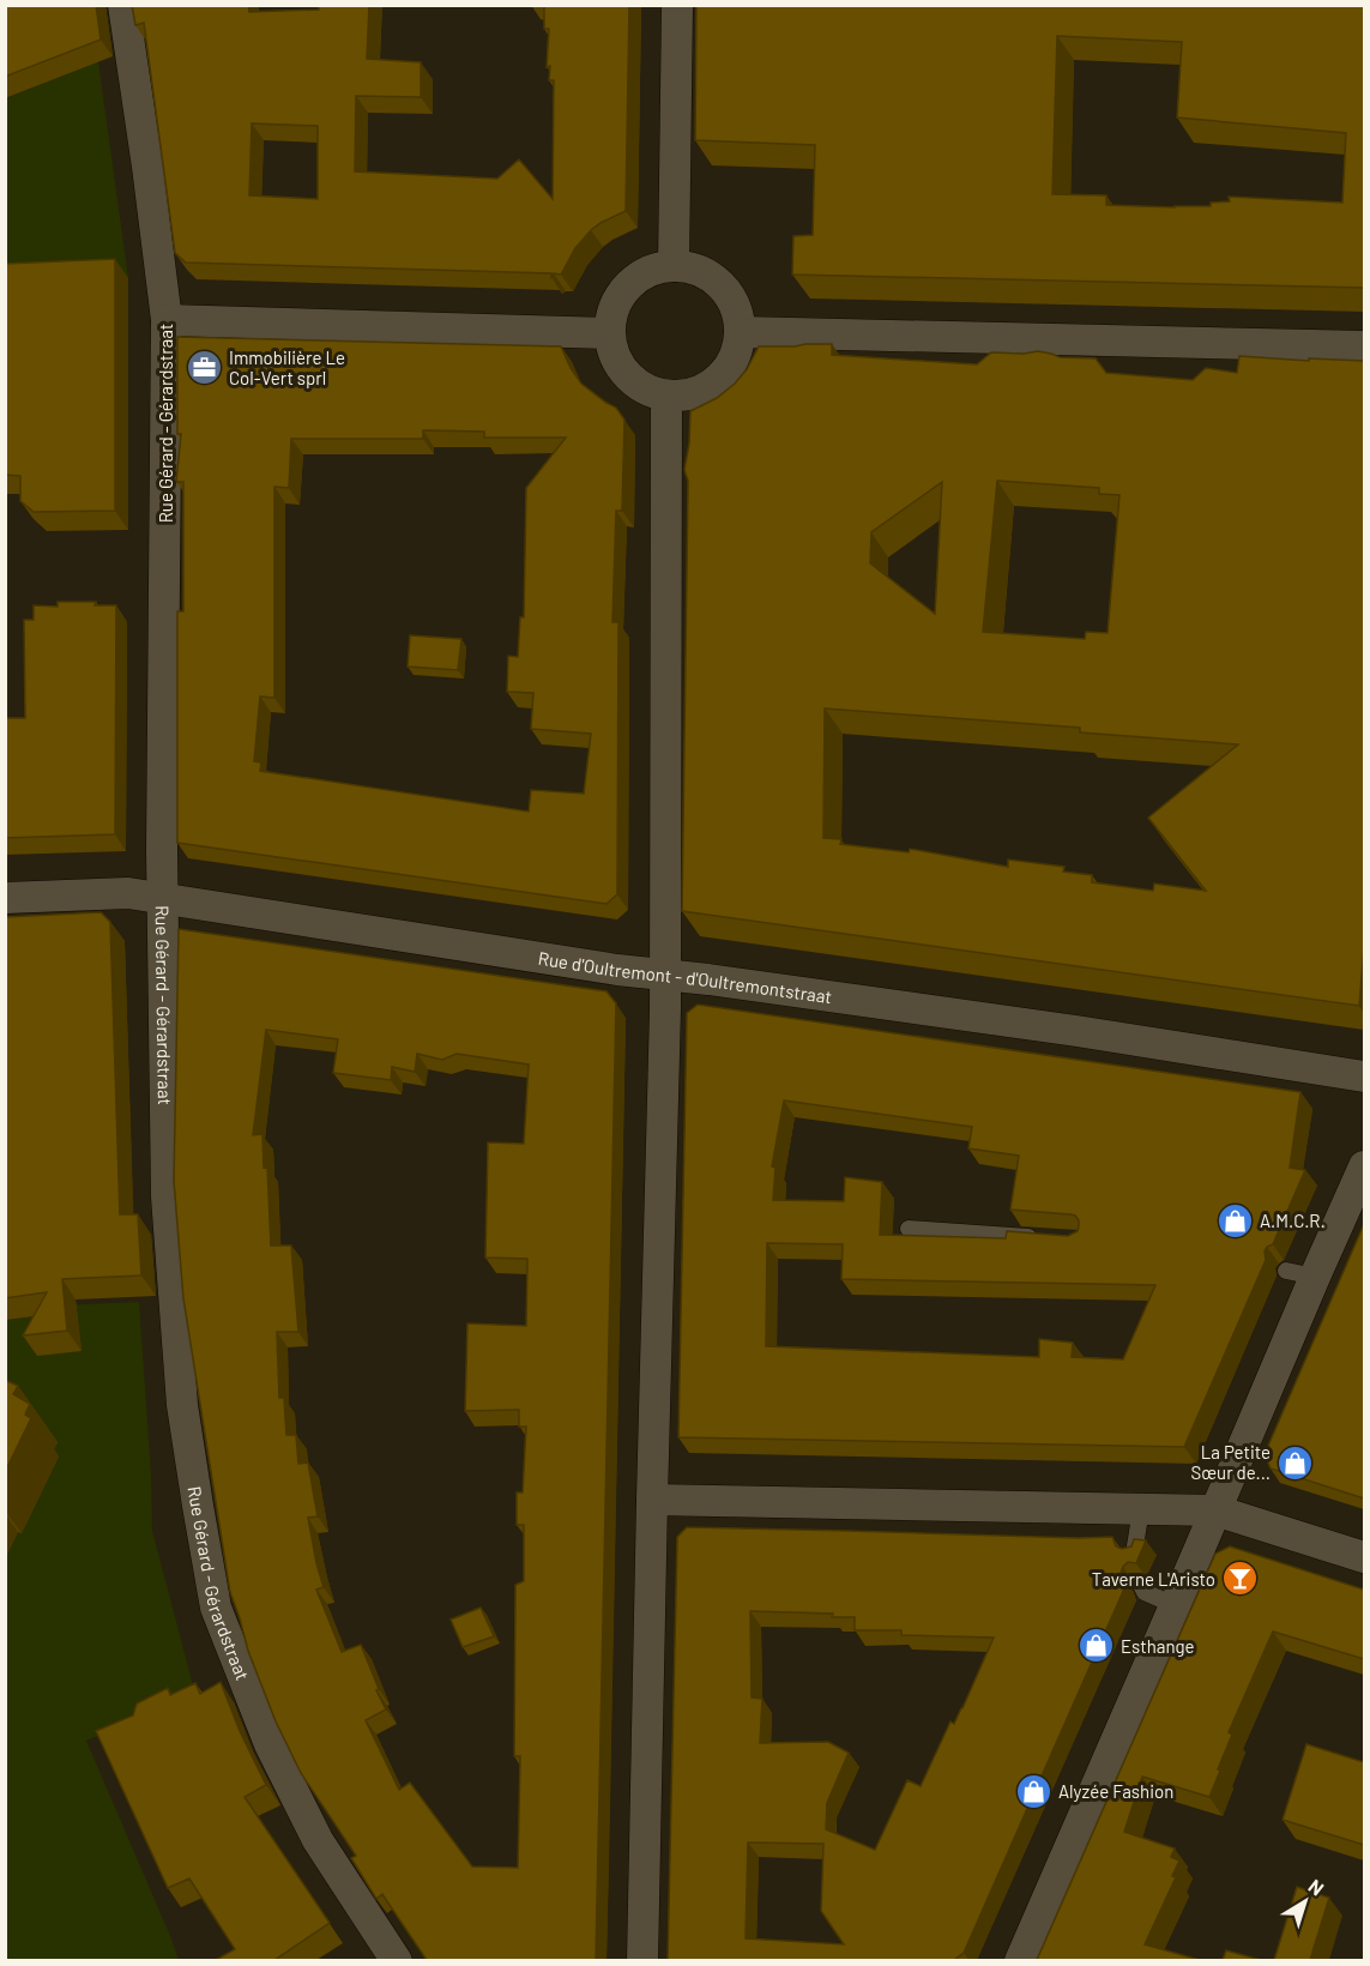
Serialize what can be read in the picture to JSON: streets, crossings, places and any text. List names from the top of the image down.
{
  "streets": {
    "street": ["Rue Gérard - Gérardstraat", "Rue d'Oultremont - d'Oultremontstraat"]
  },
  "crossings": [
    ["Rue Gérard - Gérardstraat", "Rue d'Oultremont - d'Oultremontstraat"]
  ],
  "places": {
    "office": ["Immobilière Le Col-Vert sprl"],
    "shop": [
      "A.M.C.R.",
      "La Petite Sœur de...",
      "Esthange",
      "Alyzée Fashion"
    ],
    "bar": ["Taverne L'Aristo"]
  },
  "north": "top right"
}
